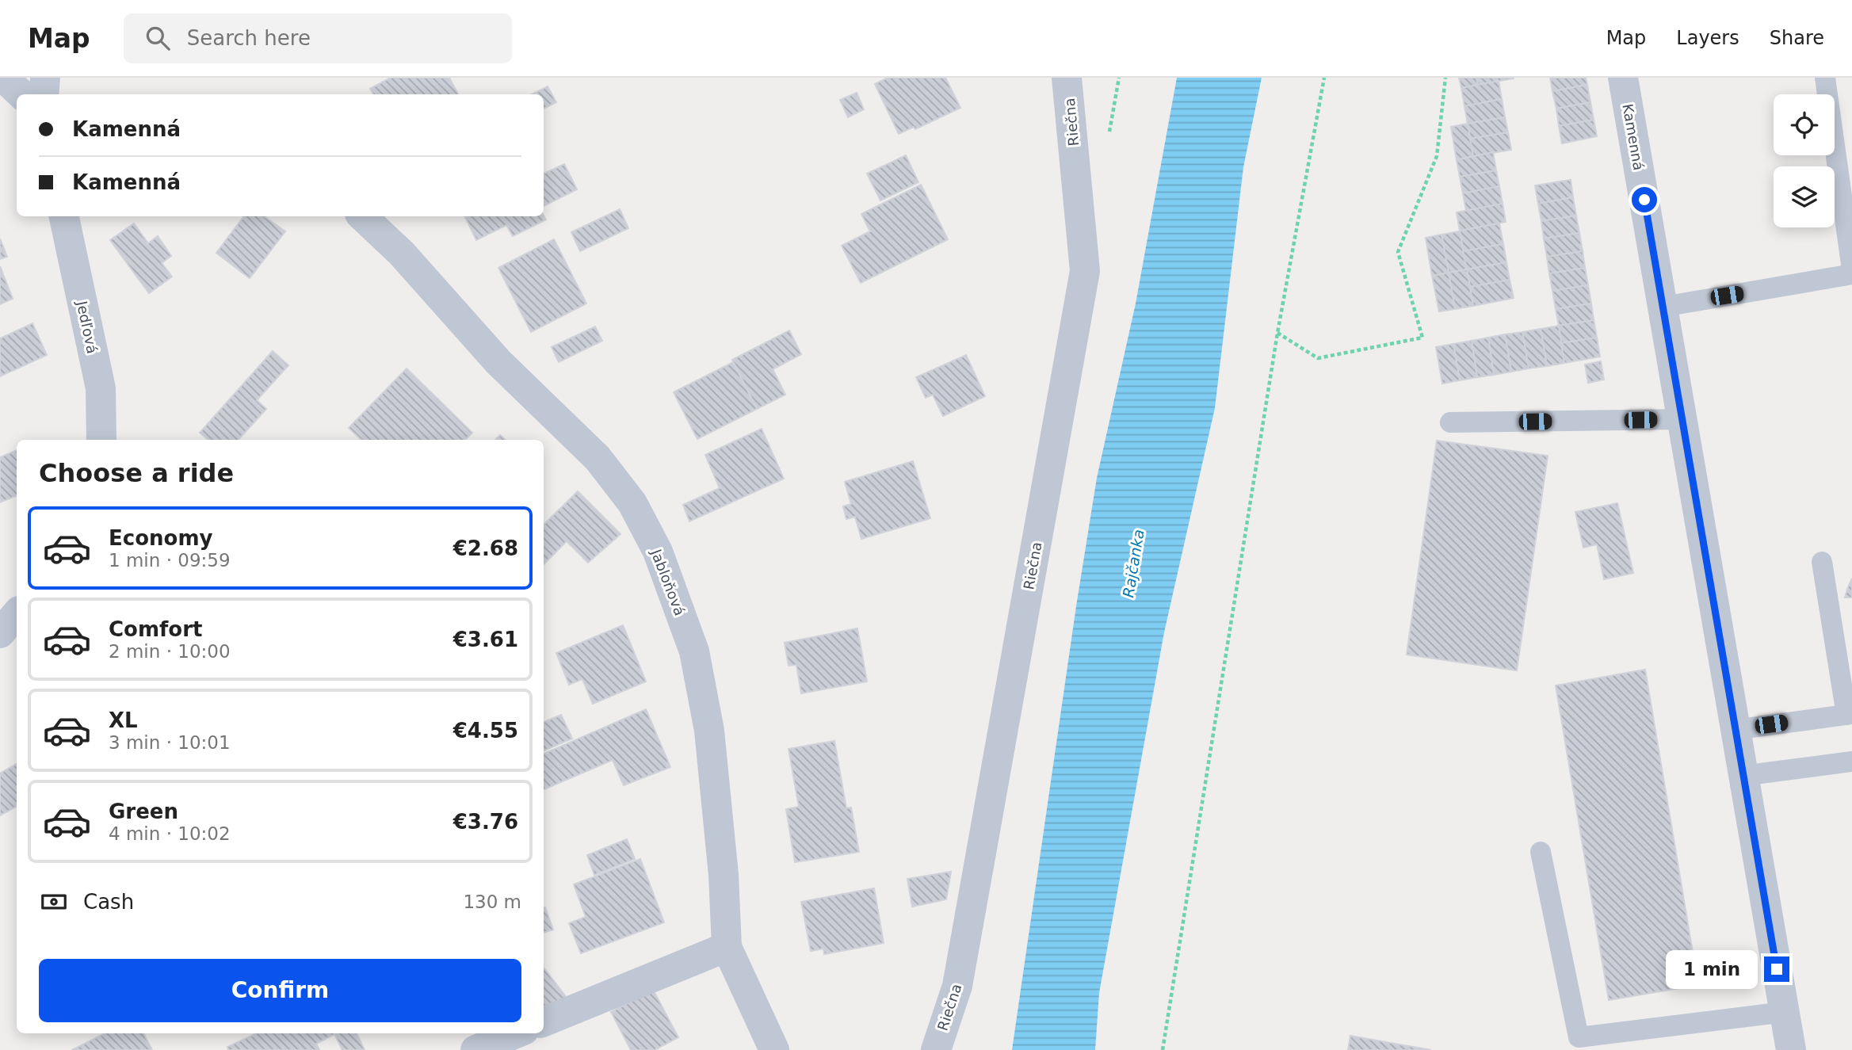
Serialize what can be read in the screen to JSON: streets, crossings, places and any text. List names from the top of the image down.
{
  "streets": {
    "street": [
      "Riečna",
      "Kamenná",
      "Jedľová",
      "Jabloňová"
    ]
  },
  "water": ["Rajčanka"],
  "page": {
    "header": "Map",
    "search": "Search here",
    "nav": ["Map", "Layers", "Share"],
    "banner": ["Kamenná", "Kamenná"],
    "heading": "Choose a ride",
    "list": [
      {
        "name": "Economy",
        "note": "1 min · 09:59",
        "value": "€2.68"
      },
      {
        "name": "Comfort",
        "note": "2 min · 10:00",
        "value": "€3.61"
      },
      {
        "name": "XL",
        "note": "3 min · 10:01",
        "value": "€4.55"
      },
      {
        "name": "Green",
        "note": "4 min · 10:02",
        "value": "€3.76"
      }
    ],
    "pay": ["Cash", "130 m"],
    "buttons": "Confirm",
    "bubble": "1 min"
  }
}
